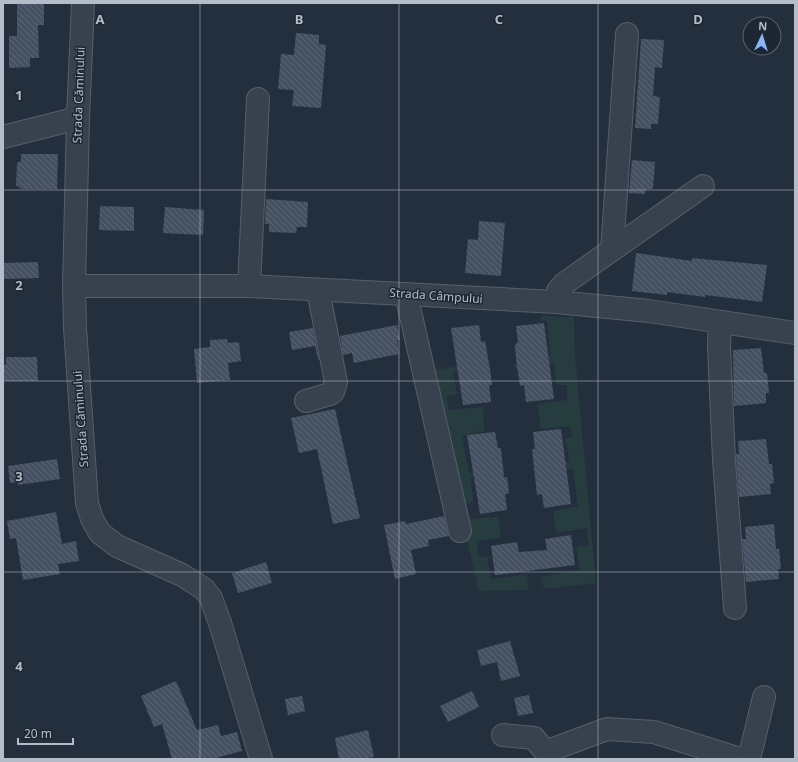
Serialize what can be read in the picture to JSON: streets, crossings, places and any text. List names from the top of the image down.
{
  "streets": {
    "street": ["Strada Căminului", "Strada Câmpului"]
  },
  "crossings": [
    ["Strada Căminului", "Strada Câmpului"]
  ],
  "scale_bar": "20 m",
  "north": "top",
  "grid": {
    "columns": [
      "A",
      "B",
      "C",
      "D"
    ],
    "rows": [
      "1",
      "2",
      "3",
      "4"
    ]
  }
}
